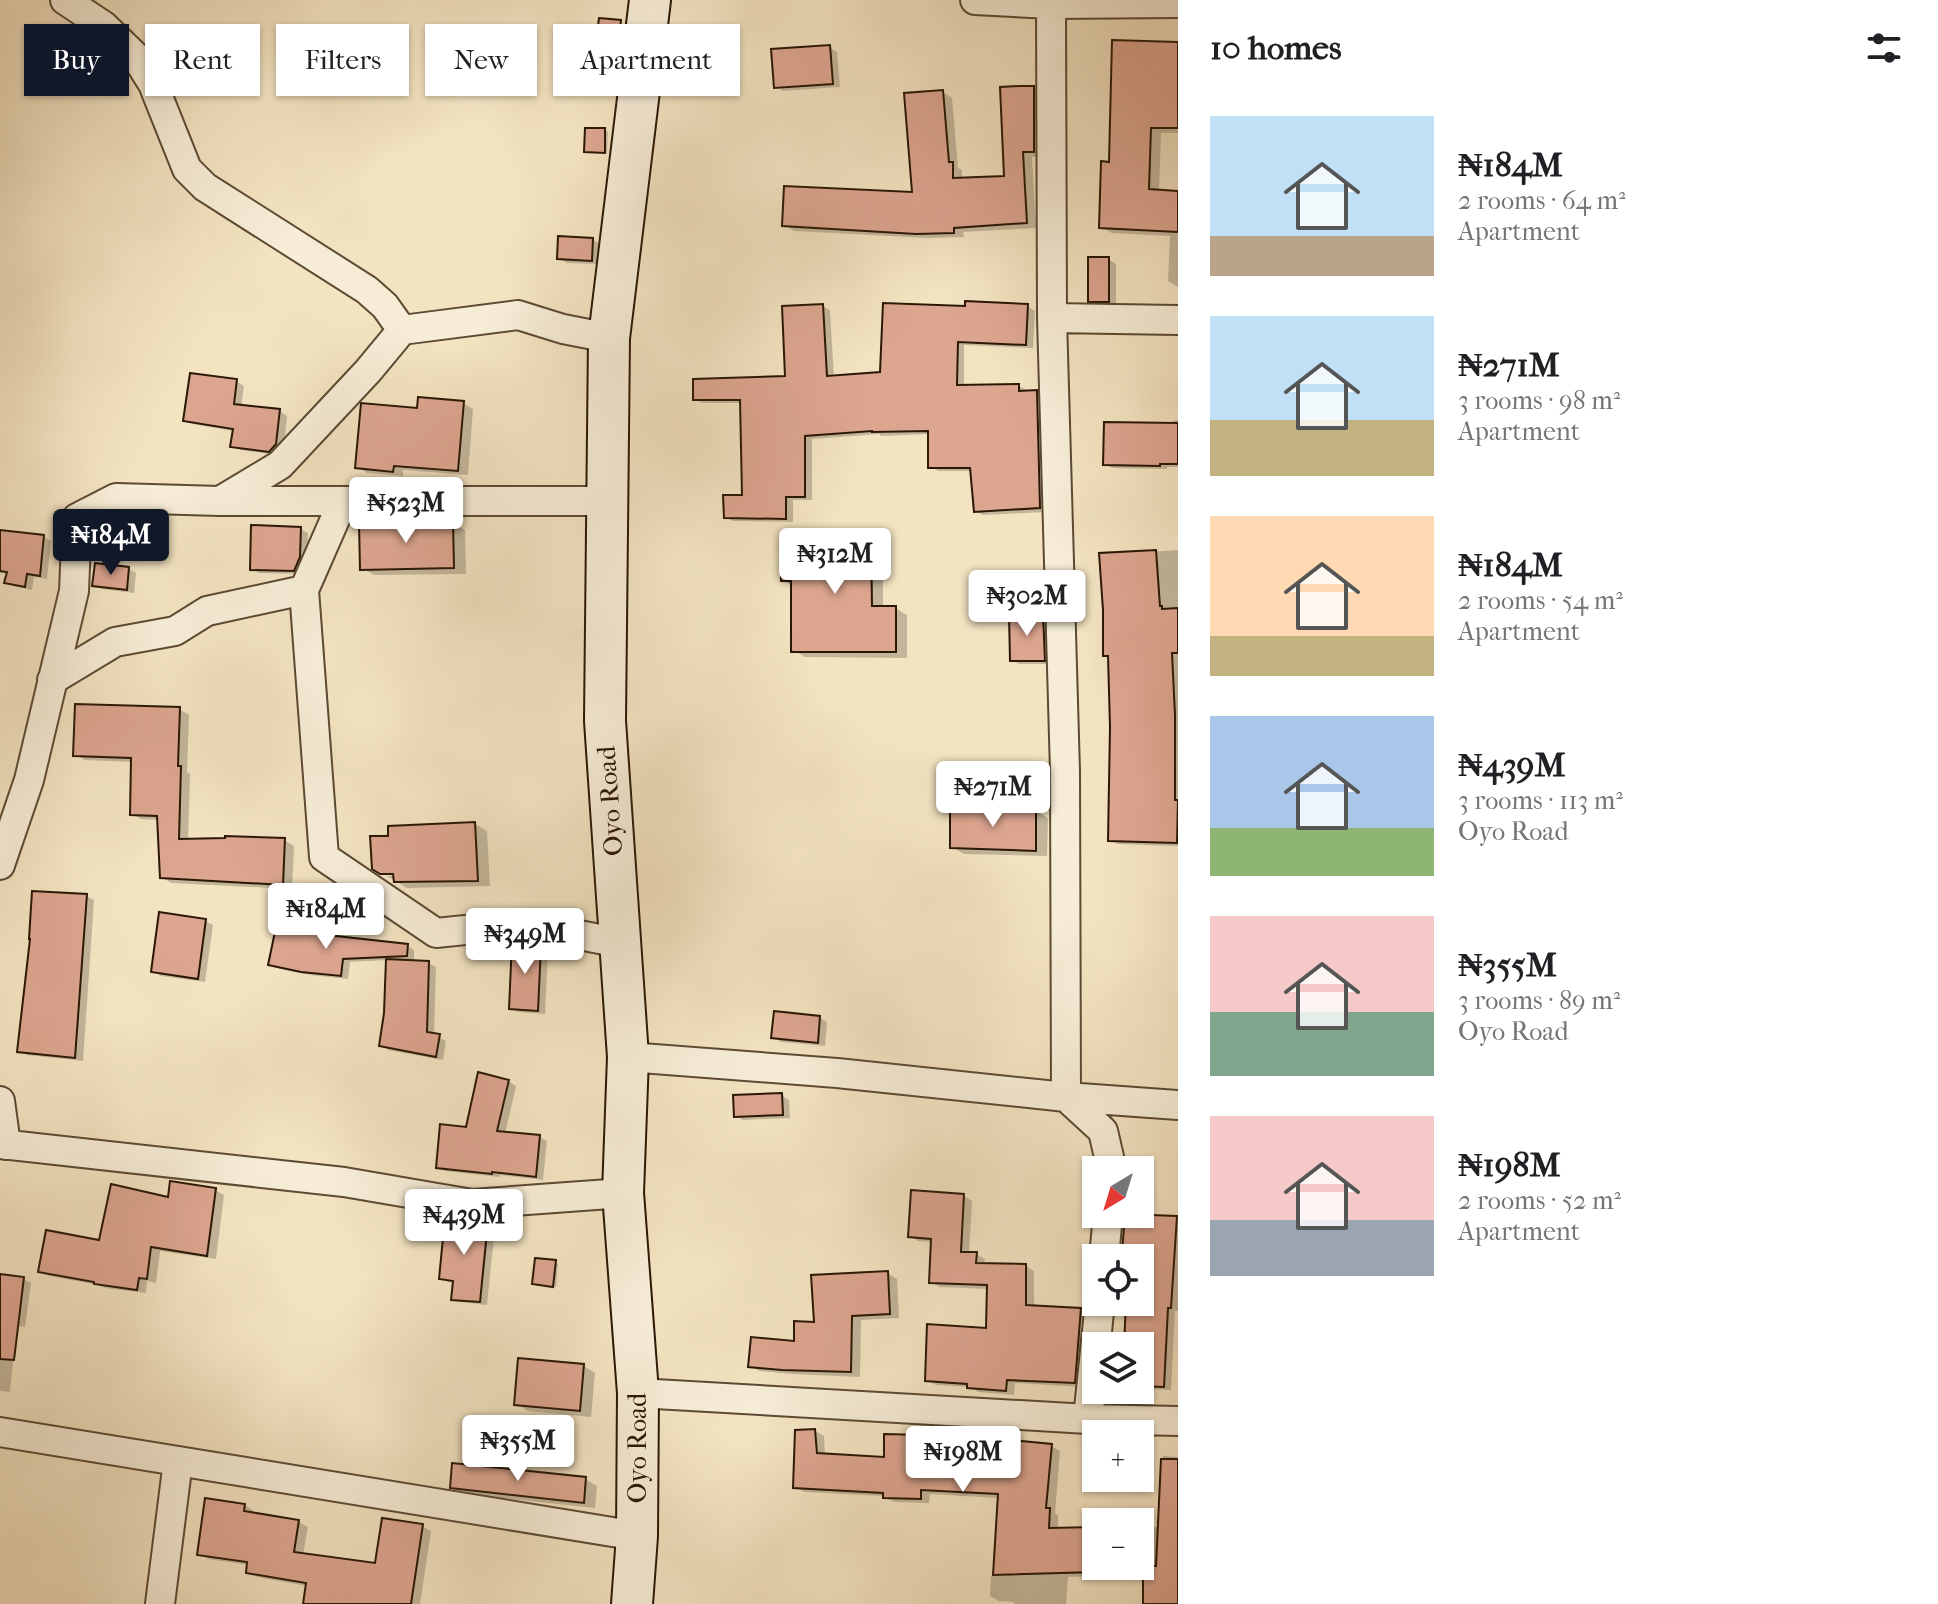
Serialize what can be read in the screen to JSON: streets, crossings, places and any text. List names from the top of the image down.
{
  "streets": {
    "street": ["Oyo Road"]
  },
  "north": "bottom left",
  "page": {
    "heading": "10 homes",
    "chip": [
      "Buy",
      "Rent",
      "Filters",
      "New",
      "Apartment"
    ],
    "list": [
      {
        "name": "₦184M",
        "note": "2 rooms · 64 m² · Apartment"
      },
      {
        "name": "₦271M",
        "note": "3 rooms · 98 m² · Apartment"
      },
      {
        "name": "₦184M",
        "note": "2 rooms · 54 m² · Apartment"
      },
      {
        "name": "₦439M",
        "note": "3 rooms · 113 m² · Oyo Road"
      },
      {
        "name": "₦355M",
        "note": "3 rooms · 89 m² · Oyo Road"
      },
      {
        "name": "₦198M",
        "note": "2 rooms · 52 m² · Apartment"
      }
    ],
    "price": [
      "₦523M",
      "₦184M",
      "₦312M",
      "₦302M",
      "₦271M",
      "₦184M",
      "₦349M",
      "₦439M",
      "₦355M",
      "₦198M"
    ],
    "map_buttons": ["+", "−"]
  }
}
